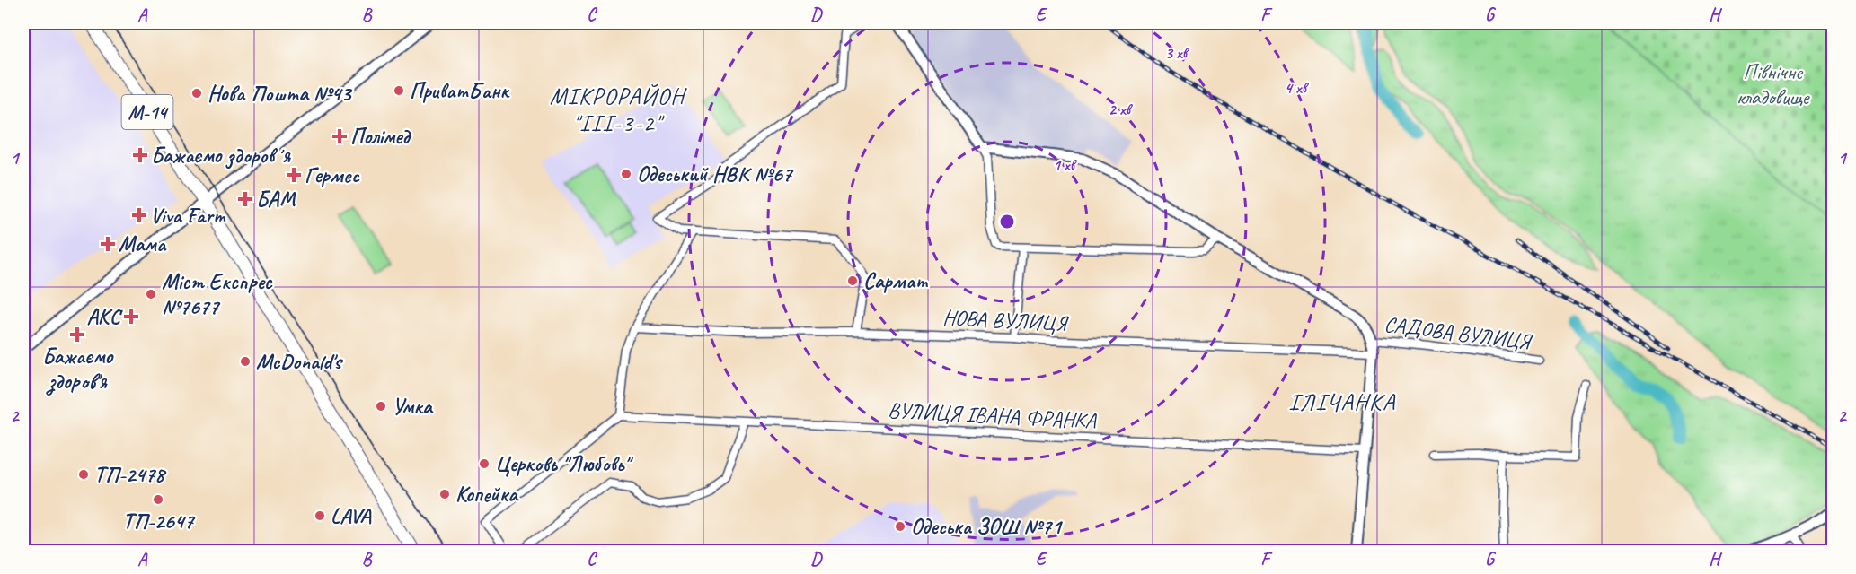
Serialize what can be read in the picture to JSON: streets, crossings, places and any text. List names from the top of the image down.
{
  "streets": {
    "highway": ["М-14"],
    "street": ["НОВА ВУЛИЦЯ", "САДОВА ВУЛИЦЯ", "ВУЛИЦЯ ІВАНА ФРАНКА"]
  },
  "districts": ["МІКРОРАЙОН \"ІІІ-3-2\"", "ІЛІЧАНКА"],
  "parks": ["Північне кладовище"],
  "places": {
    "other": [
      "ПриватБанк",
      "Нова Пошта №43",
      "Одеський НВК №67",
      "Сармат",
      "Міст Експрес №7677",
      "McDonald's",
      "Умка",
      "Церковь \"Любовь\"",
      "ТП-2478",
      "Копейка",
      "ТП-2647",
      "LAVA",
      "Одеська ЗОШ №71"
    ],
    "health": [
      "Полімед",
      "Бажаємо здоровʼя",
      "Гермес",
      "БАМ",
      "Viva Farm",
      "Мама",
      "АКС",
      "Бажаємо здоров'я"
    ]
  },
  "grid": {
    "columns": [
      "A",
      "B",
      "C",
      "D",
      "E",
      "F",
      "G",
      "H"
    ],
    "rows": ["1", "2"]
  },
  "rings": [
    "3 хв",
    "4 хв",
    "2 хв",
    "1 хв"
  ]
}
